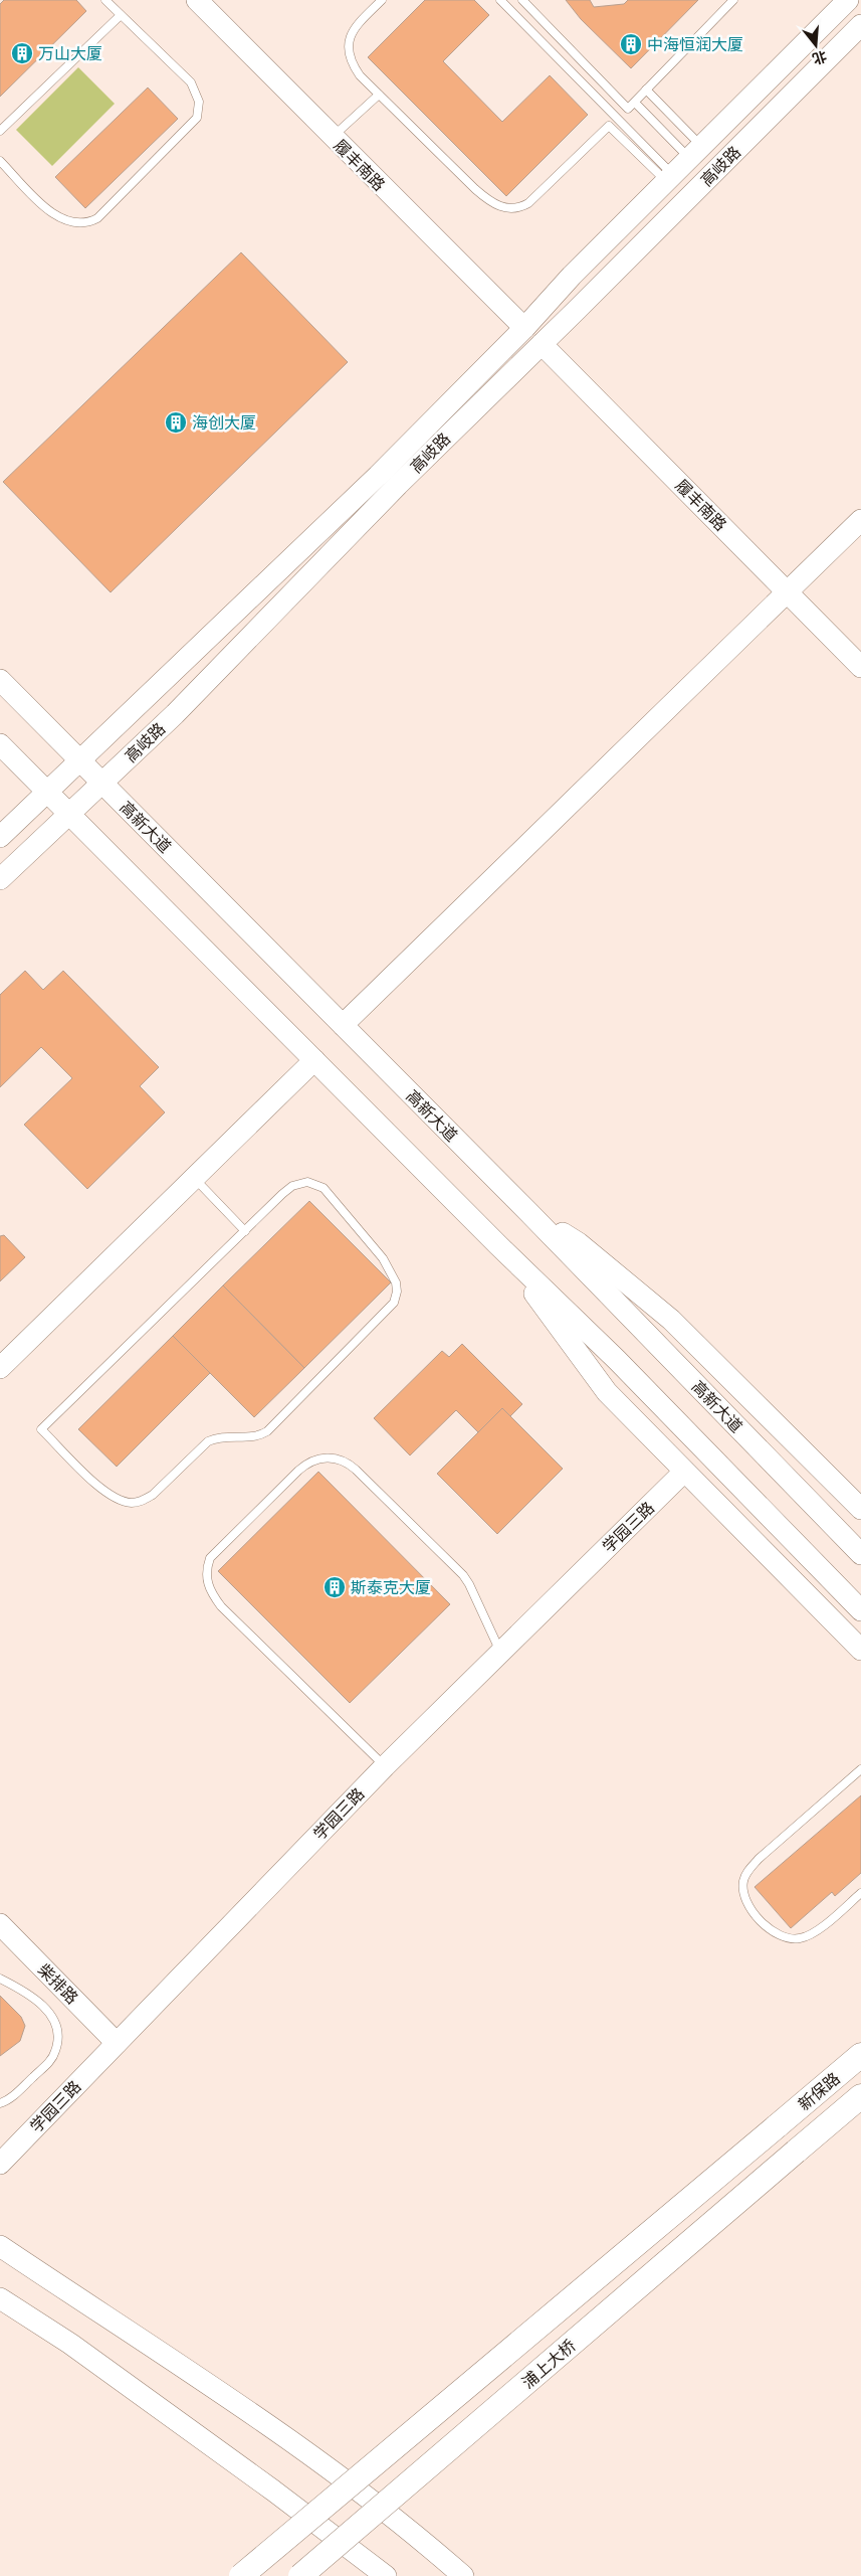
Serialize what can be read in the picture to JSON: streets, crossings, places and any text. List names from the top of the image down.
{
  "streets": {
    "main road": [
      "履丰南路",
      "高岐路",
      "高新大道",
      "学园三路",
      "柴排路",
      "新保路",
      "浦上大桥"
    ]
  },
  "crossings": [
    ["履丰南路", "高岐路"],
    ["高岐路", "高新大道"],
    ["学园三路", "柴排路"],
    ["新保路", "浦上大桥"]
  ],
  "places": {
    "building": [
      "中海恒润大厦",
      "万山大厦",
      "海创大厦",
      "斯泰克大厦"
    ]
  },
  "north": "bottom"
}
